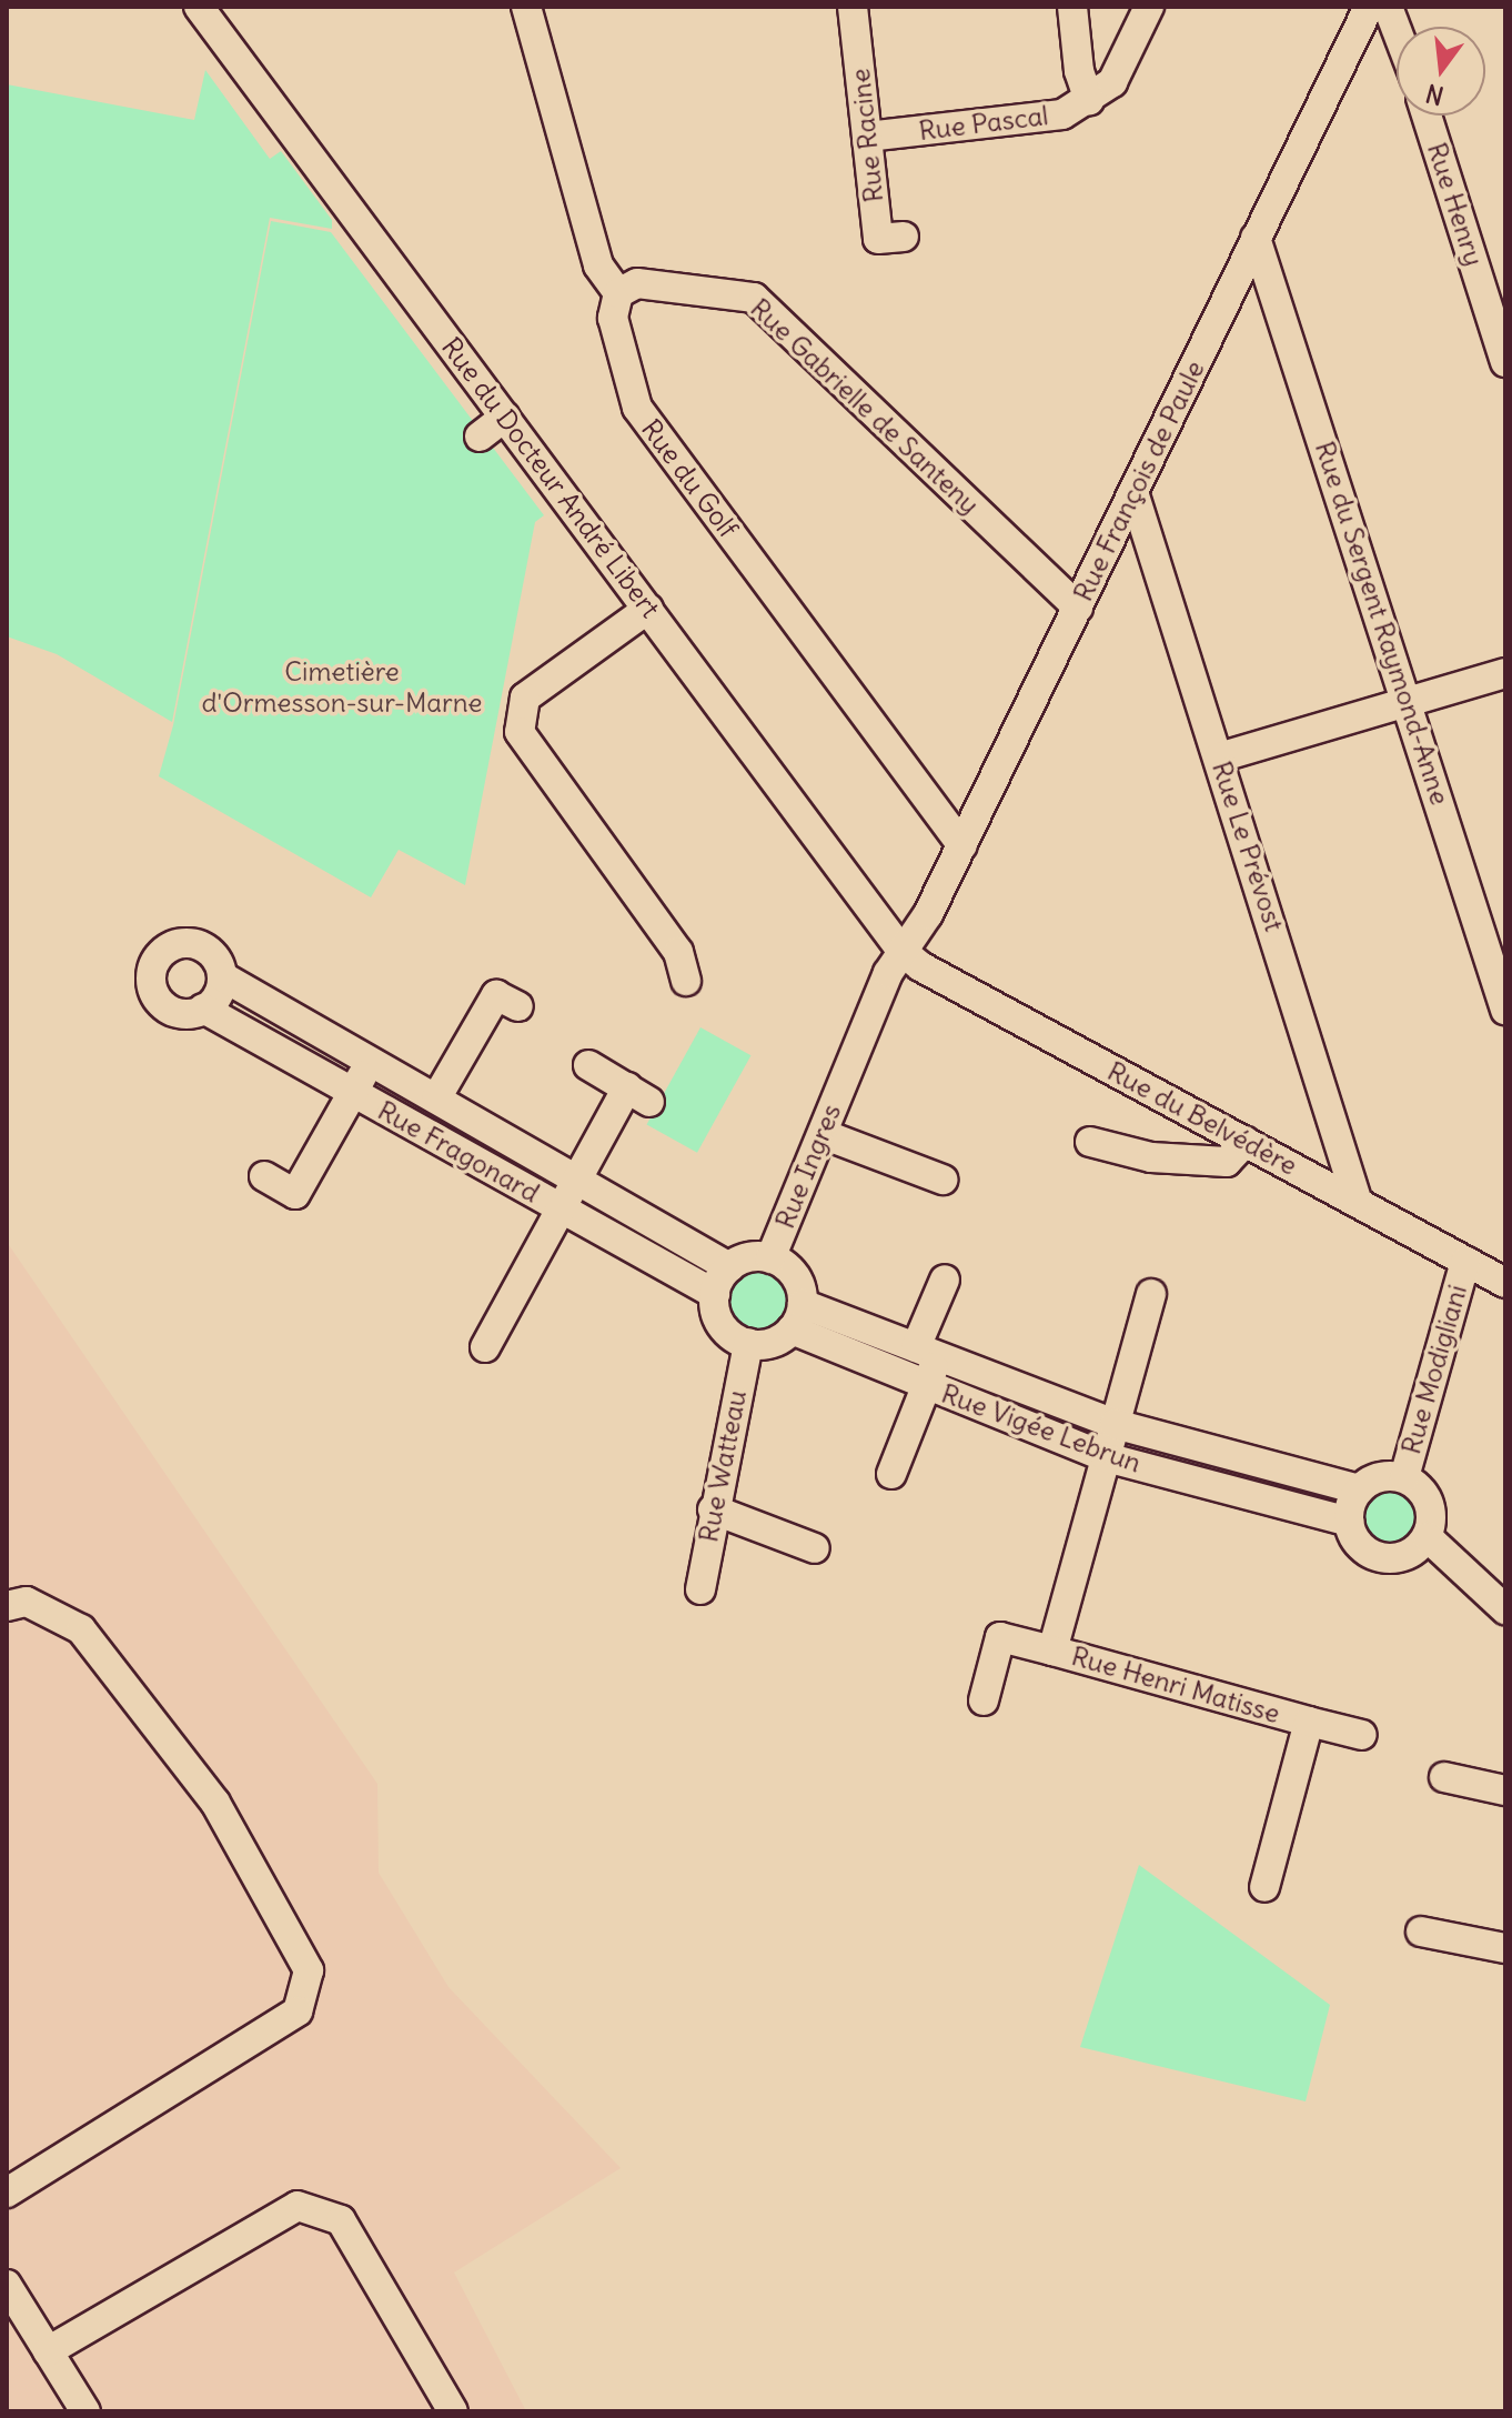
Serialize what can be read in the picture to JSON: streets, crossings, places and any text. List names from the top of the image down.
{
  "streets": {
    "street": [
      "Rue Pascal",
      "Rue Racine",
      "Rue Henry",
      "Rue Gabrielle de Santeny",
      "Rue du Docteur André Libert",
      "Rue du Golf",
      "Rue François de Paule",
      "Rue du Sergent Raymond-Anne",
      "Rue Le Prévost",
      "Rue du Belvédère",
      "Rue Fragonard",
      "Rue Ingres",
      "Rue Modigliani",
      "Rue Vigée Lebrun",
      "Rue Watteau",
      "Rue Henri Matisse"
    ]
  },
  "crossings": [
    ["Rue Pascal", "Rue Racine"],
    ["Rue Gabrielle de Santeny", "Rue du Golf"],
    ["Rue Gabrielle de Santeny", "Rue François de Paule"],
    ["Rue du Docteur André Libert", "Rue François de Paule"],
    ["Rue du Docteur André Libert", "Rue du Belvédère"],
    ["Rue du Docteur André Libert", "Rue Ingres"],
    ["Rue du Golf", "Rue François de Paule"],
    ["Rue François de Paule", "Rue du Sergent Raymond-Anne"],
    ["Rue François de Paule", "Rue Le Prévost"],
    ["Rue François de Paule", "Rue du Belvédère"],
    ["Rue François de Paule", "Rue Ingres"],
    ["Rue Le Prévost", "Rue du Belvédère"],
    ["Rue du Belvédère", "Rue Ingres"],
    ["Rue du Belvédère", "Rue Modigliani"],
    ["Rue Fragonard", "Rue Ingres"],
    ["Rue Fragonard", "Rue Vigée Lebrun"],
    ["Rue Fragonard", "Rue Watteau"],
    ["Rue Ingres", "Rue Vigée Lebrun"],
    ["Rue Ingres", "Rue Watteau"],
    ["Rue Modigliani", "Rue Vigée Lebrun"],
    ["Rue Vigée Lebrun", "Rue Watteau"],
    ["Rue Vigée Lebrun", "Rue Henri Matisse"]
  ],
  "parks": ["Cimetière d'Ormesson-sur-Marne"],
  "north": "bottom"
}
